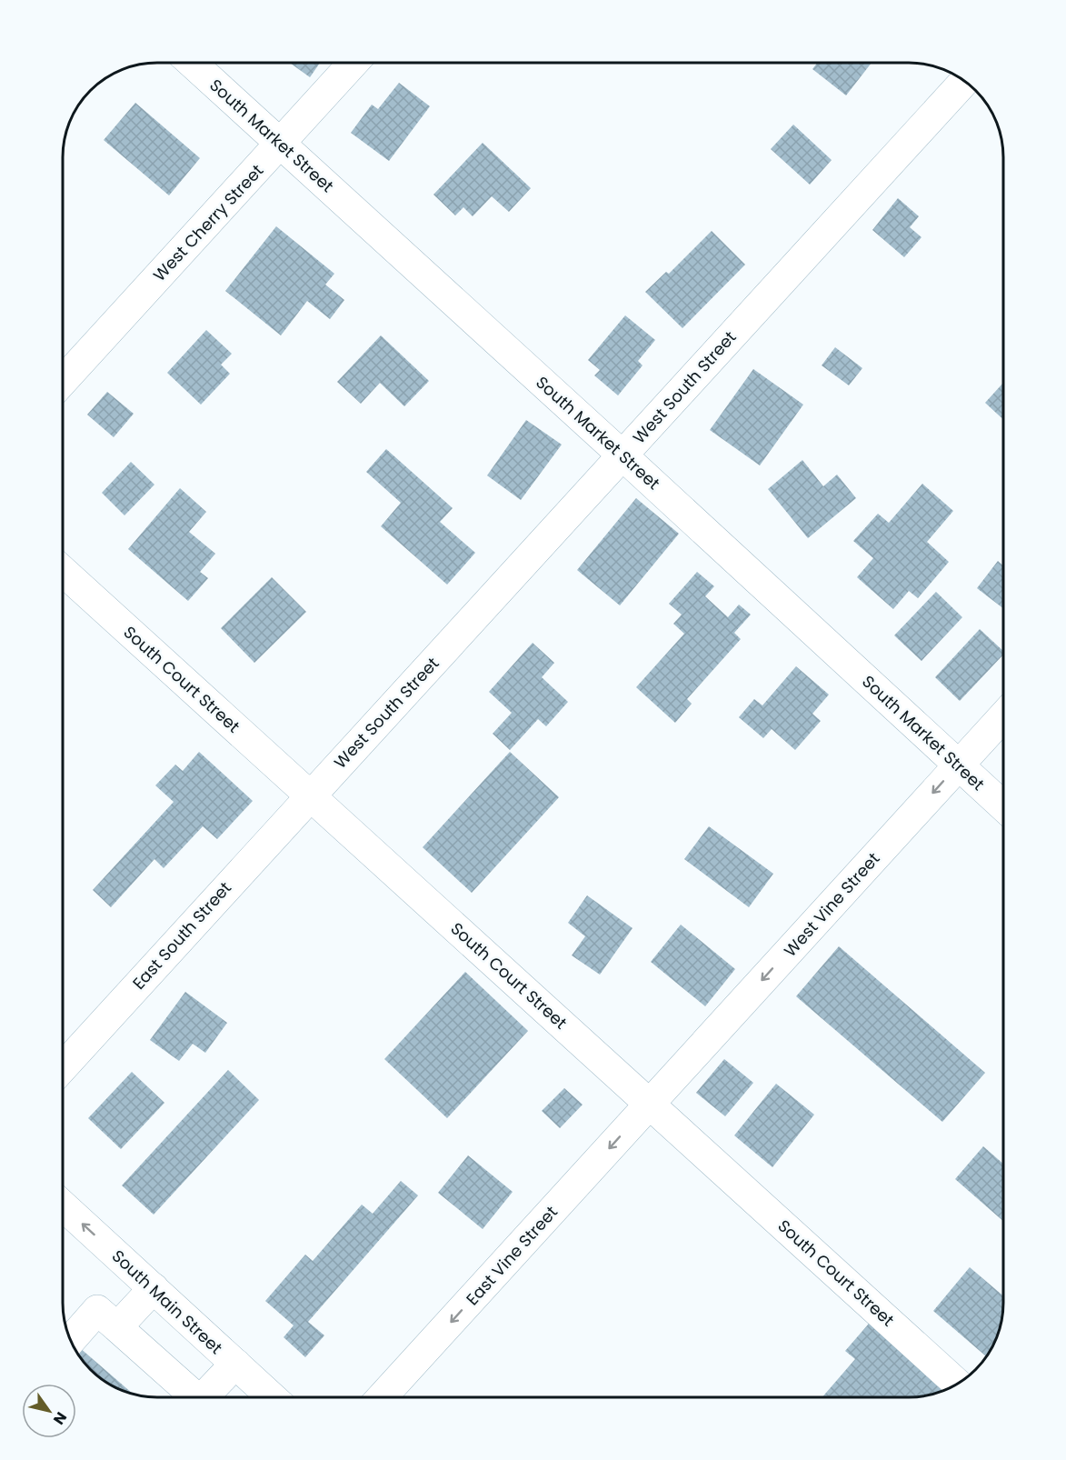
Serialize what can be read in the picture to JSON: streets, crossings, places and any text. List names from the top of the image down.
{
  "streets": {
    "main road": [
      "South Market Street",
      "West Cherry Street",
      "West South Street",
      "South Court Street",
      "West Vine Street",
      "East South Street",
      "East Vine Street",
      "South Main Street"
    ]
  },
  "crossings": [
    ["South Market Street", "West Cherry Street"],
    ["South Market Street", "West South Street"],
    ["South Market Street", "West Vine Street"],
    ["West South Street", "South Court Street"],
    ["West South Street", "East South Street"],
    ["South Court Street", "West Vine Street"],
    ["South Court Street", "East South Street"],
    ["South Court Street", "East Vine Street"],
    ["West Vine Street", "East Vine Street"]
  ],
  "one_way": ["West Vine Street", "East Vine Street", "South Main Street"],
  "north": "bottom right"
}
